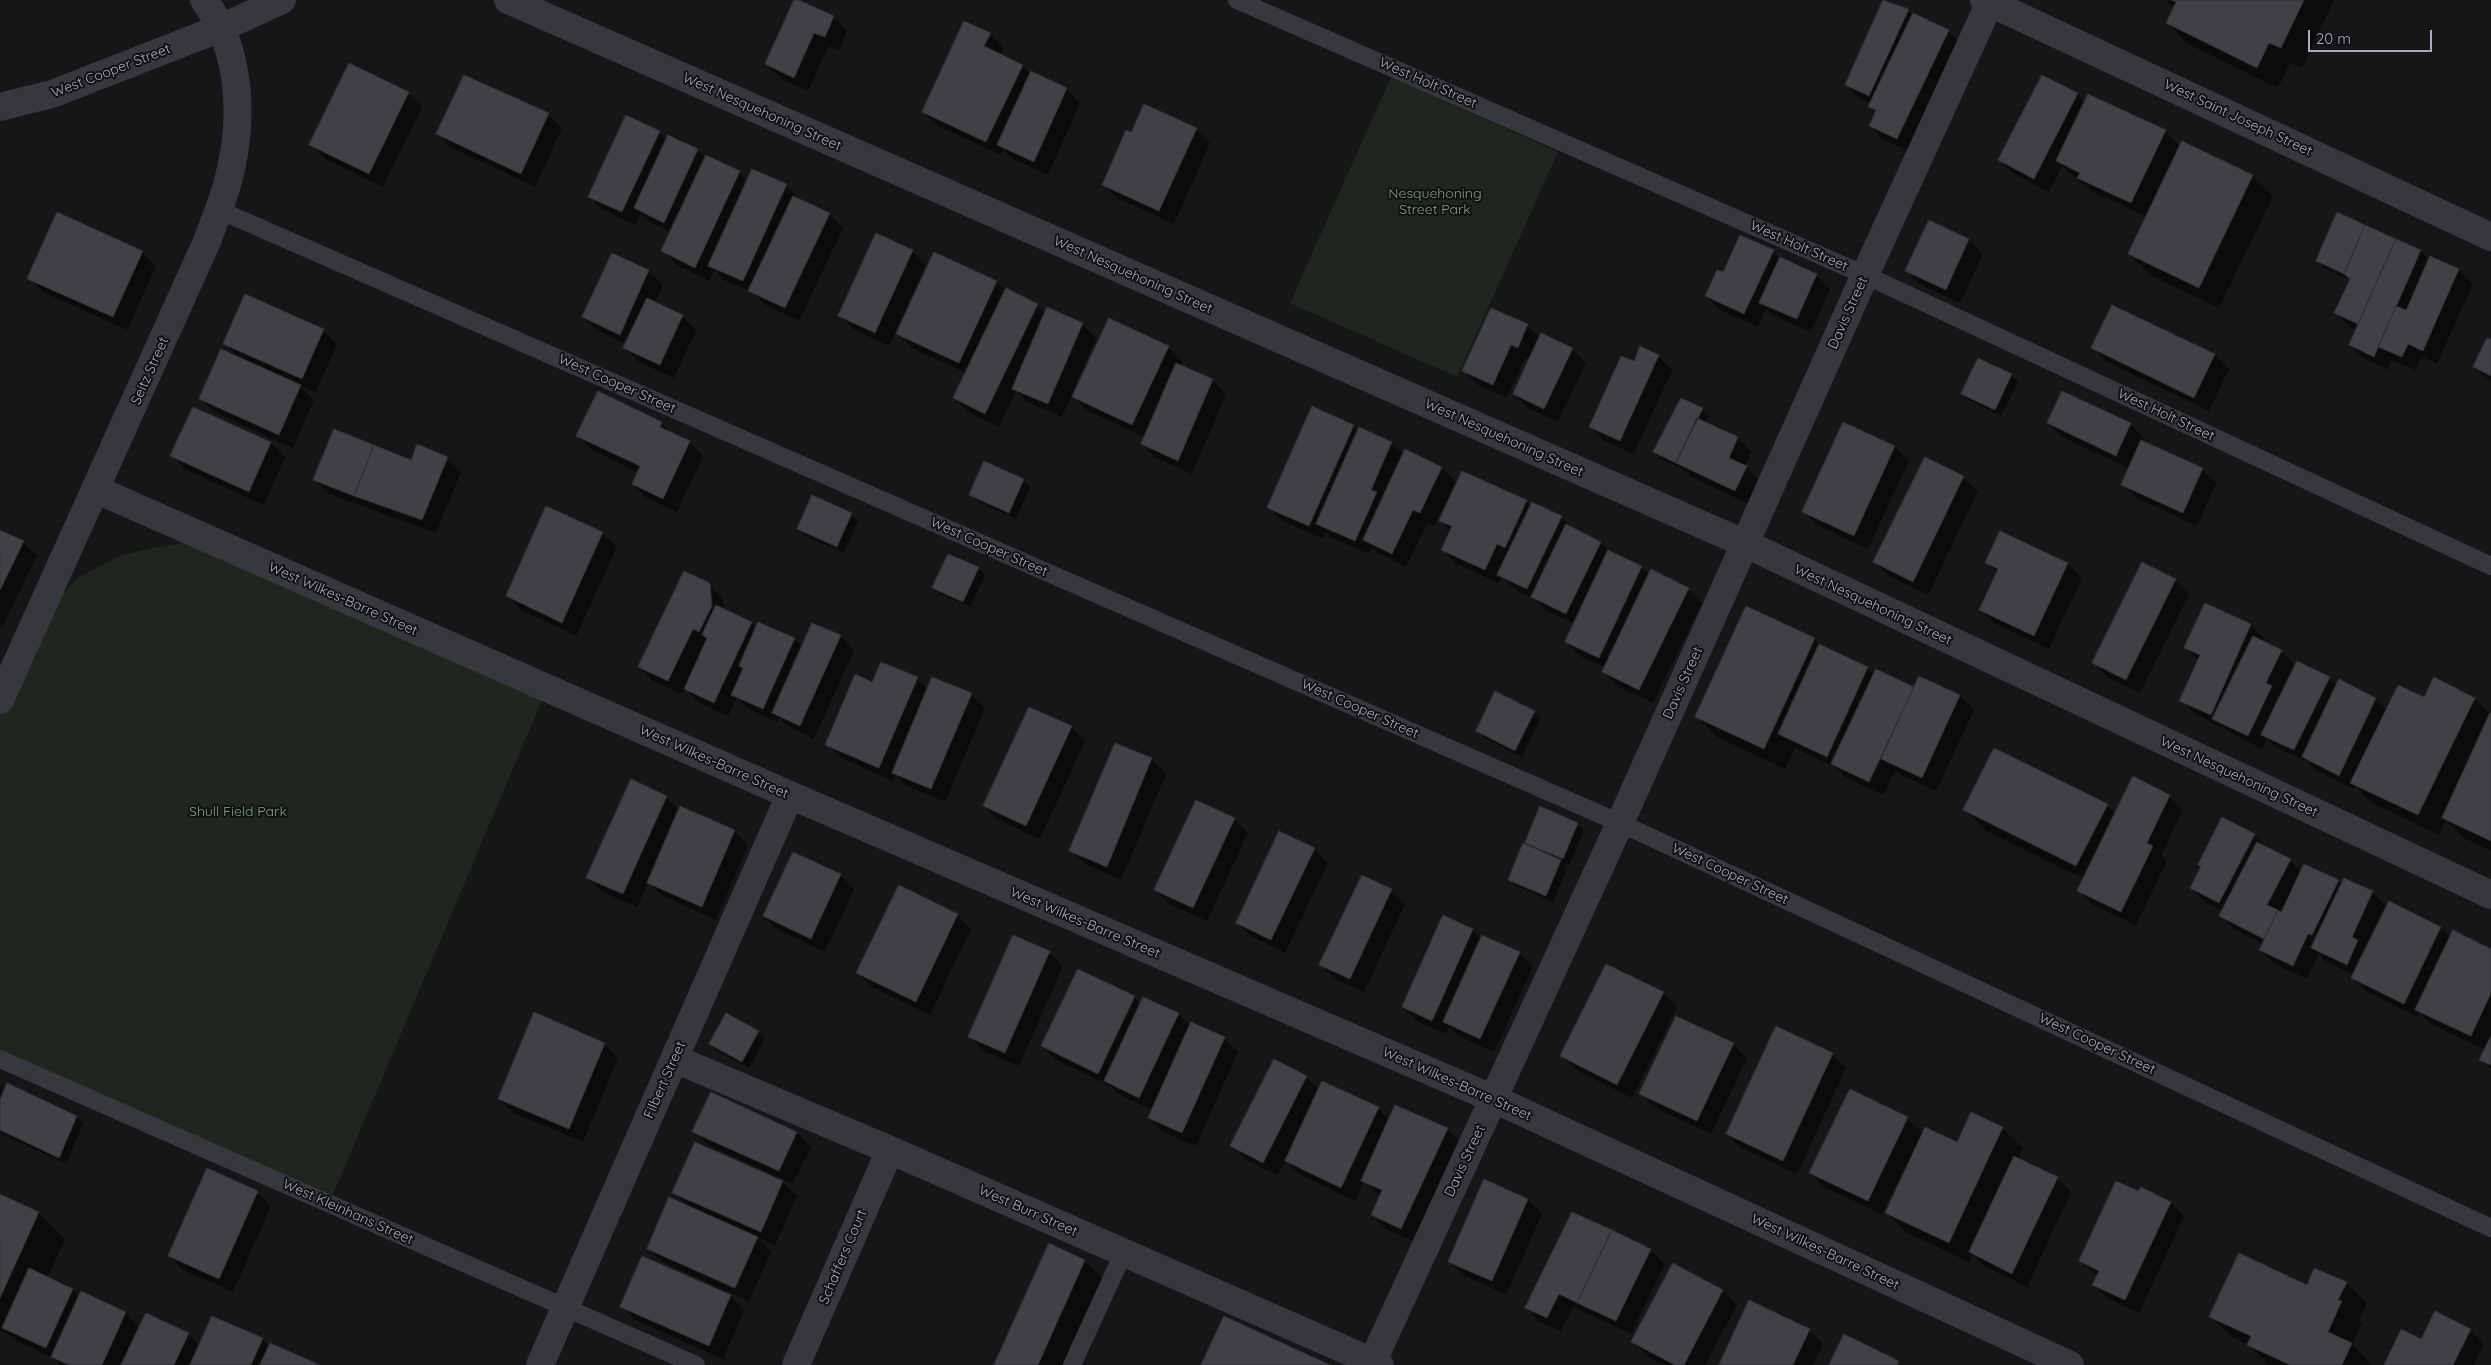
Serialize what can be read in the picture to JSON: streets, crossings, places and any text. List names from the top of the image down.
{
  "streets": {
    "street": [
      "West Cooper Street",
      "West Nesquehoning Street",
      "West Saint Joseph Street",
      "Davis Street",
      "Seitz Street",
      "West Wilkes-Barre Street",
      "Filbert Street",
      "West Burr Street",
      "Schaffers Court"
    ],
    "lane": ["West Holt Street", "West Kleinhans Street"]
  },
  "crossings": [
    ["West Cooper Street", "Davis Street"],
    ["West Cooper Street", "Seitz Street"],
    ["West Holt Street", "Davis Street"],
    ["West Nesquehoning Street", "Davis Street"],
    ["West Saint Joseph Street", "Davis Street"],
    ["Davis Street", "West Wilkes-Barre Street"],
    ["Davis Street", "West Burr Street"],
    ["Seitz Street", "West Wilkes-Barre Street"],
    ["West Wilkes-Barre Street", "Filbert Street"],
    ["Filbert Street", "West Burr Street"],
    ["Filbert Street", "West Kleinhans Street"],
    ["West Burr Street", "Schaffers Court"]
  ],
  "parks": ["Nesquehoning Street Park", "Shull Field Park"],
  "scale_bar": "20 m"
}
